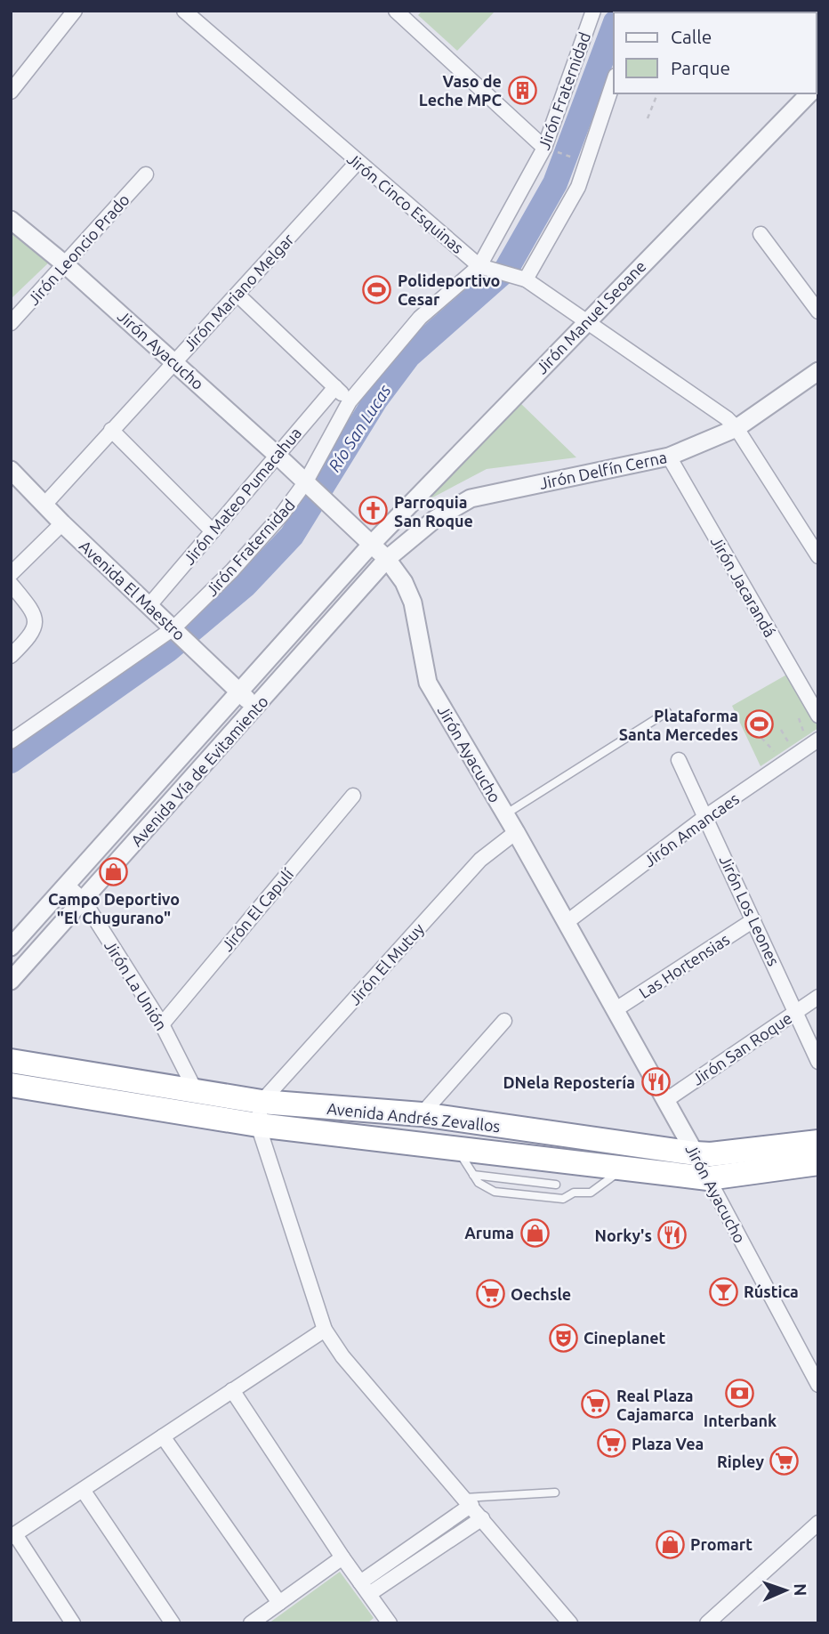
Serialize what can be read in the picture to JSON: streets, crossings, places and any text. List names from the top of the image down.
{
  "streets": {
    "highway": ["Avenida Andrés Zevallos"],
    "street": [
      "Jirón Fraternidad",
      "Jirón Cinco Esquinas",
      "Jirón Leoncio Prado",
      "Jirón Mariano Melgar",
      "Jirón Manuel Seoane",
      "Jirón Ayacucho",
      "Jirón Delfín Cerna",
      "Jirón Mateo Pumacahua",
      "Jirón Jacarandá",
      "Avenida El Maestro",
      "Avenida Vía de Evitamiento",
      "Jirón Amancaes",
      "Jirón El Capulí",
      "Jirón Los Leones",
      "Jirón El Mutuy",
      "Las Hortensias",
      "Jirón La Unión",
      "Jirón San Roque"
    ]
  },
  "crossings": [
    ["Jirón Fraternidad", "Jirón Cinco Esquinas"],
    ["Jirón Fraternidad", "Jirón Ayacucho"],
    ["Jirón Fraternidad", "Avenida El Maestro"],
    ["Jirón Cinco Esquinas", "Jirón Mariano Melgar"],
    ["Jirón Cinco Esquinas", "Jirón Manuel Seoane"],
    ["Jirón Cinco Esquinas", "Jirón Delfín Cerna"],
    ["Jirón Leoncio Prado", "Jirón Ayacucho"],
    ["Jirón Mariano Melgar", "Jirón Ayacucho"],
    ["Jirón Mariano Melgar", "Avenida El Maestro"],
    ["Jirón Manuel Seoane", "Jirón Ayacucho"],
    ["Jirón Manuel Seoane", "Avenida Vía de Evitamiento"],
    ["Jirón Ayacucho", "Jirón Delfín Cerna"],
    ["Jirón Ayacucho", "Jirón Mateo Pumacahua"],
    ["Jirón Ayacucho", "Avenida Vía de Evitamiento"],
    ["Jirón Ayacucho", "Jirón Amancaes"],
    ["Jirón Ayacucho", "Jirón El Mutuy"],
    ["Jirón Ayacucho", "Las Hortensias"],
    ["Jirón Ayacucho", "Jirón San Roque"],
    ["Jirón Ayacucho", "Avenida Andrés Zevallos"],
    ["Jirón Delfín Cerna", "Jirón Jacarandá"],
    ["Jirón Delfín Cerna", "Avenida Vía de Evitamiento"],
    ["Jirón Mateo Pumacahua", "Avenida El Maestro"],
    ["Avenida El Maestro", "Avenida Vía de Evitamiento"],
    ["Avenida Vía de Evitamiento", "Jirón La Unión"],
    ["Jirón Amancaes", "Jirón Los Leones"],
    ["Jirón El Capulí", "Jirón La Unión"],
    ["Jirón Los Leones", "Las Hortensias"],
    ["Jirón Los Leones", "Jirón San Roque"],
    ["Jirón El Mutuy", "Avenida Andrés Zevallos"],
    ["Jirón La Unión", "Avenida Andrés Zevallos"]
  ],
  "water": ["Río San Lucas"],
  "places": {
    "building": ["Vaso de Leche MPC"],
    "sports": ["Polideportivo Cesar", "Plataforma Santa Mercedes"],
    "church": ["Parroquia San Roque"],
    "shop": ["Campo Deportivo \"El Chugurano\"", "Aruma", "Promart"],
    "restaurant": ["DNela Repostería", "Norky's"],
    "bar": ["Rústica"],
    "supermarket": [
      "Oechsle",
      "Real Plaza Cajamarca",
      "Plaza Vea",
      "Ripley"
    ],
    "theatre": ["Cineplanet"],
    "bank": ["Interbank"]
  },
  "legend": ["Calle", "Parque"],
  "north": "right"
}
